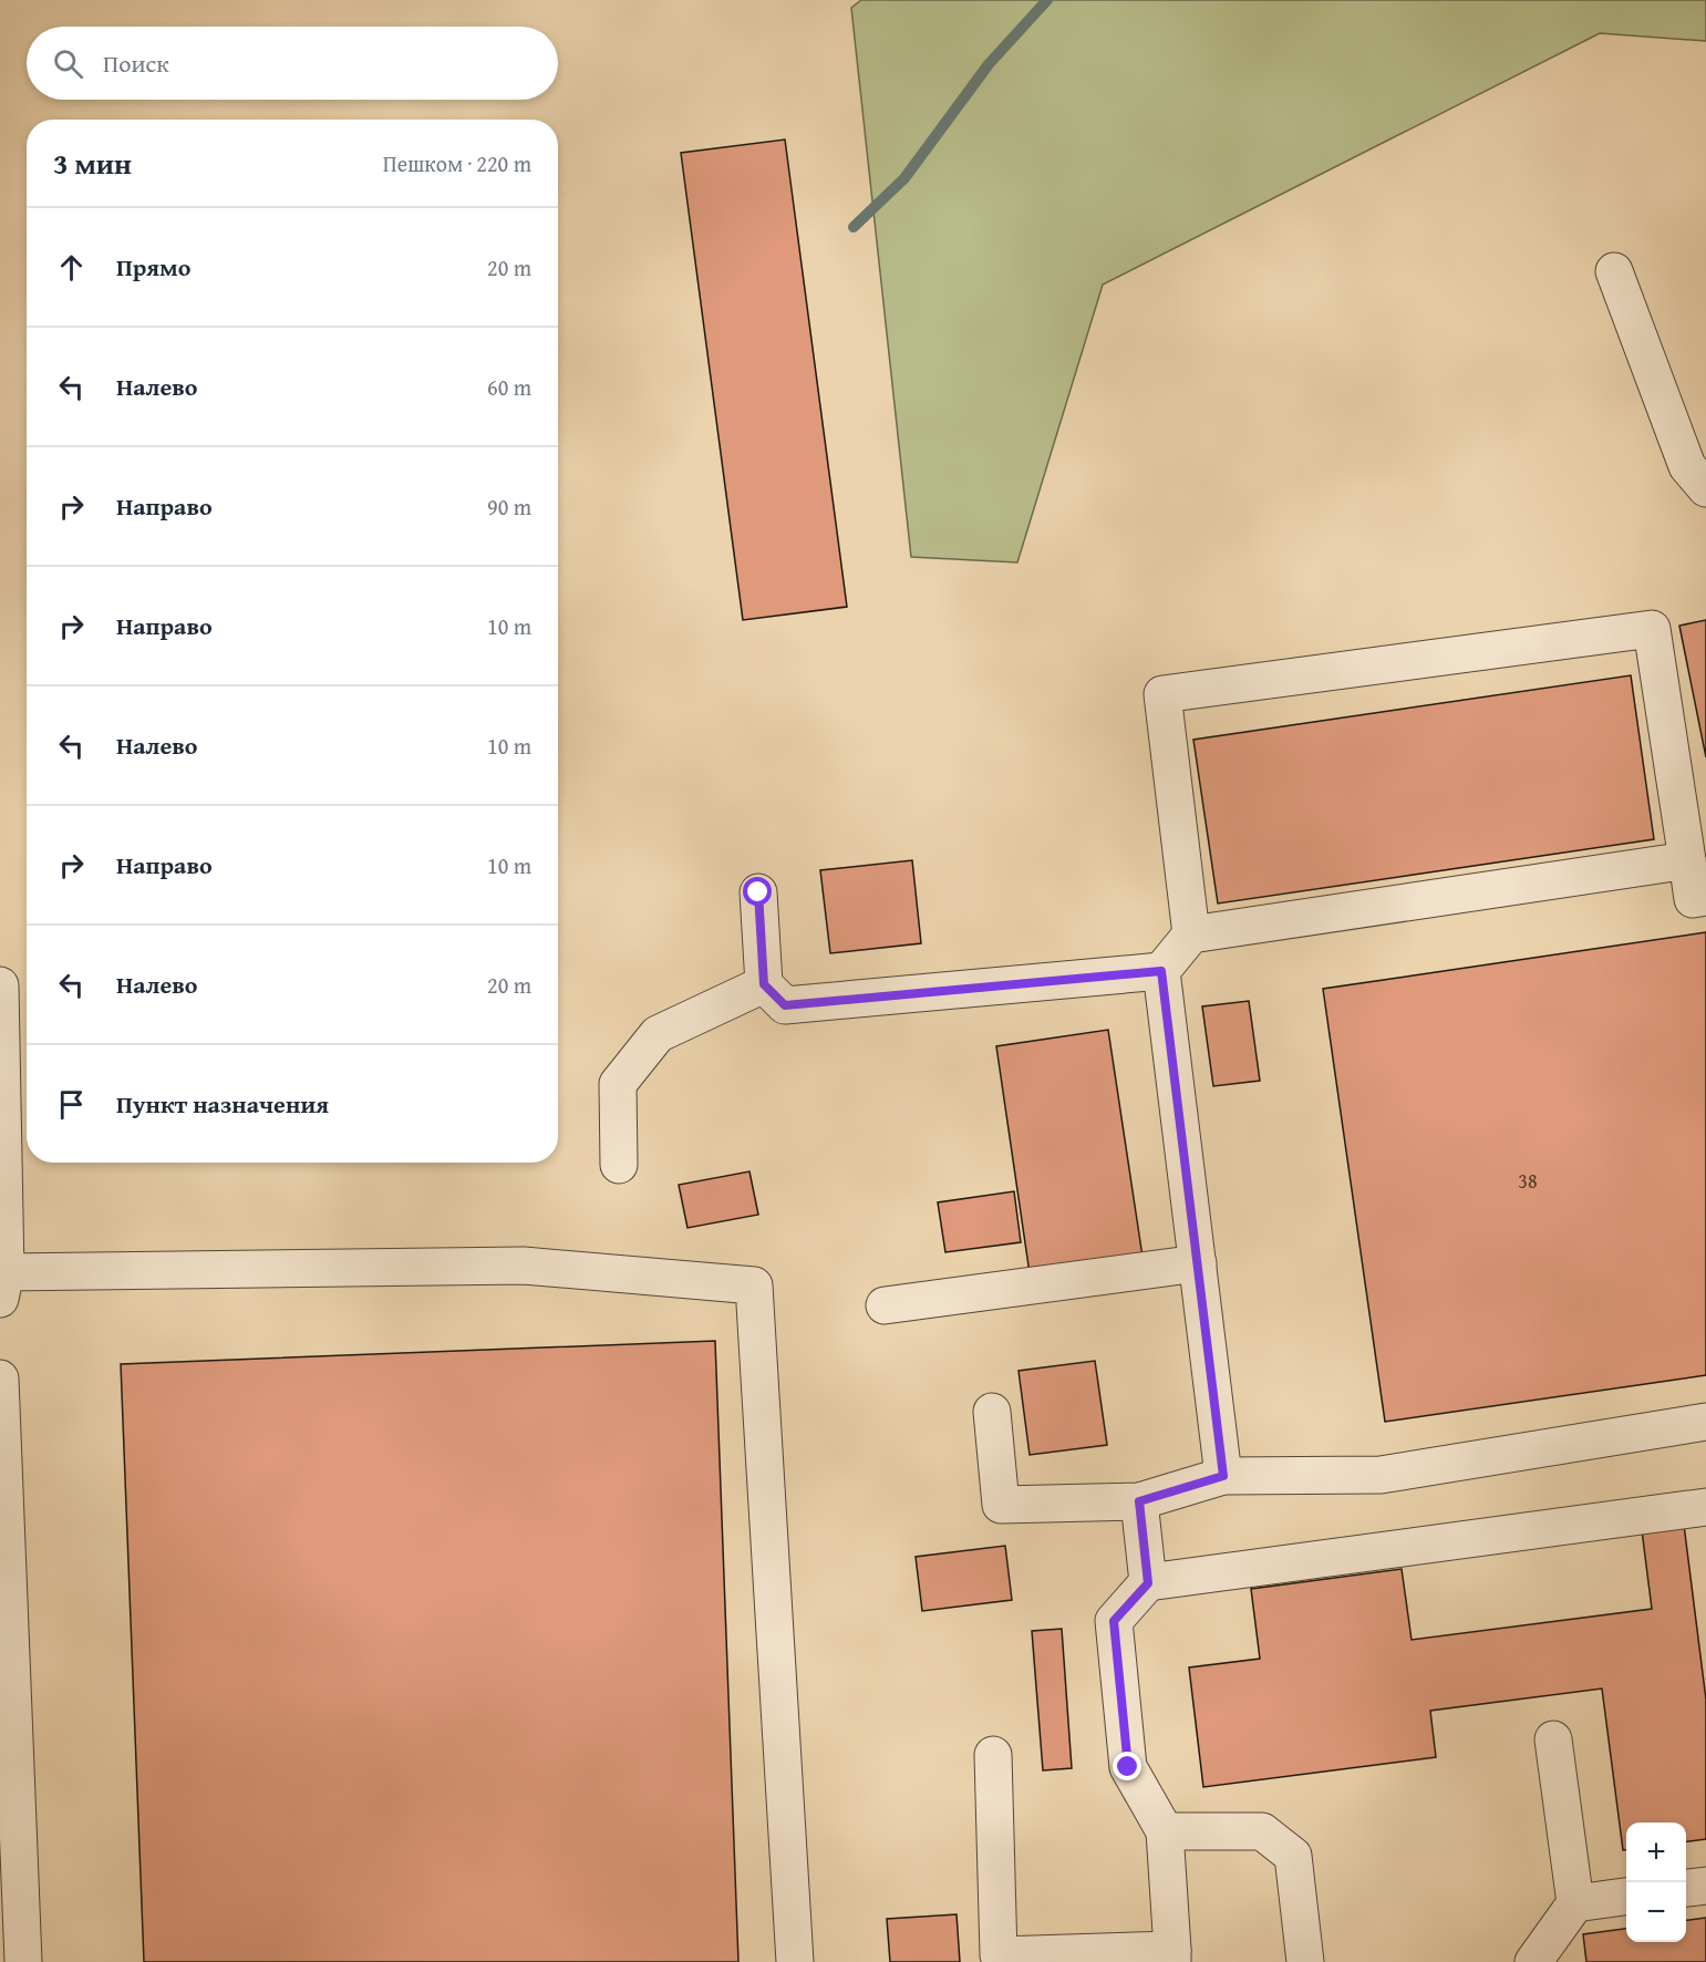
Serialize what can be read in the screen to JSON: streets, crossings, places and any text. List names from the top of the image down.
{
  "house_numbers": ["38"],
  "page": {
    "search": "Поиск",
    "heading": ["3 мин", "Пешком · 220 m"],
    "list": [
      ["Прямо", "20 m"],
      ["Налево", "60 m"],
      ["Направо", "90 m"],
      ["Направо", "10 m"],
      ["Налево", "10 m"],
      ["Направо", "10 m"],
      ["Налево", "20 m"],
      "Пункт назначения"
    ],
    "map_buttons": ["+", "−"]
  }
}
